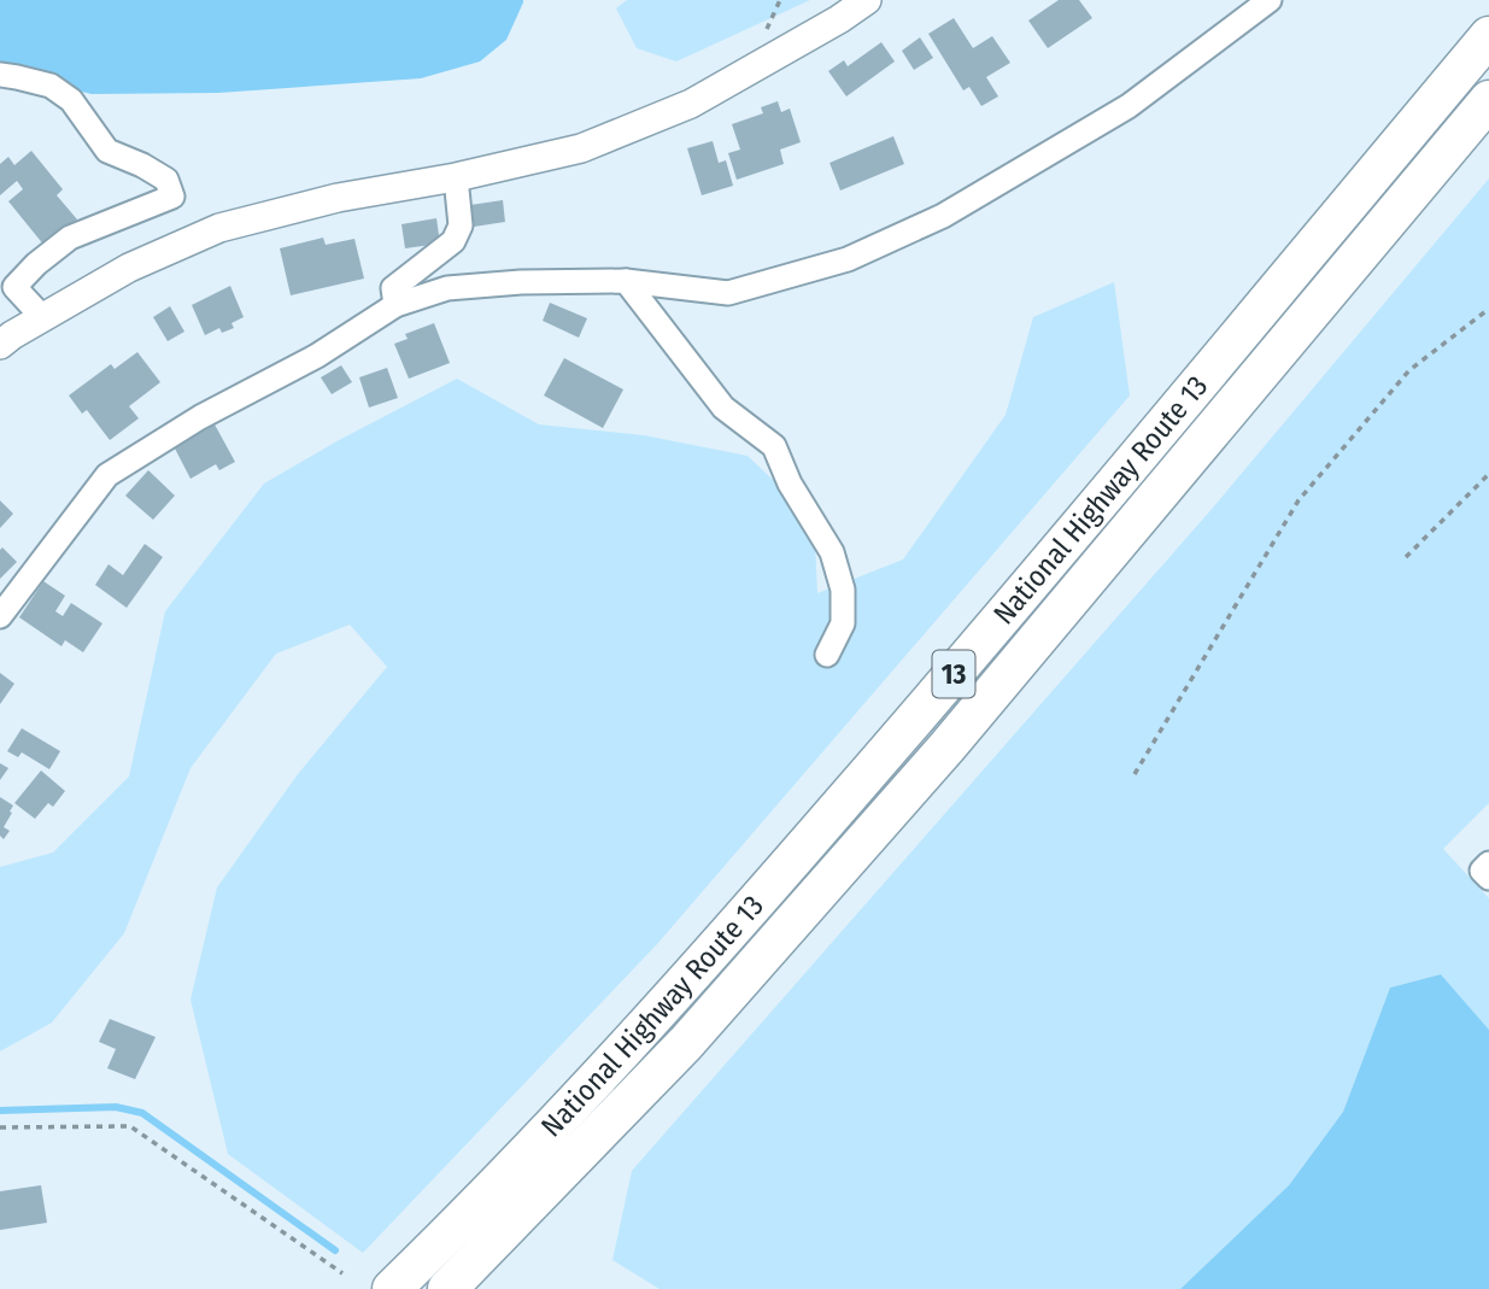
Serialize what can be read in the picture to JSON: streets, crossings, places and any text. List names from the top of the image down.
{
  "streets": {
    "highway": ["National Highway Route 13", "13"]
  }
}
